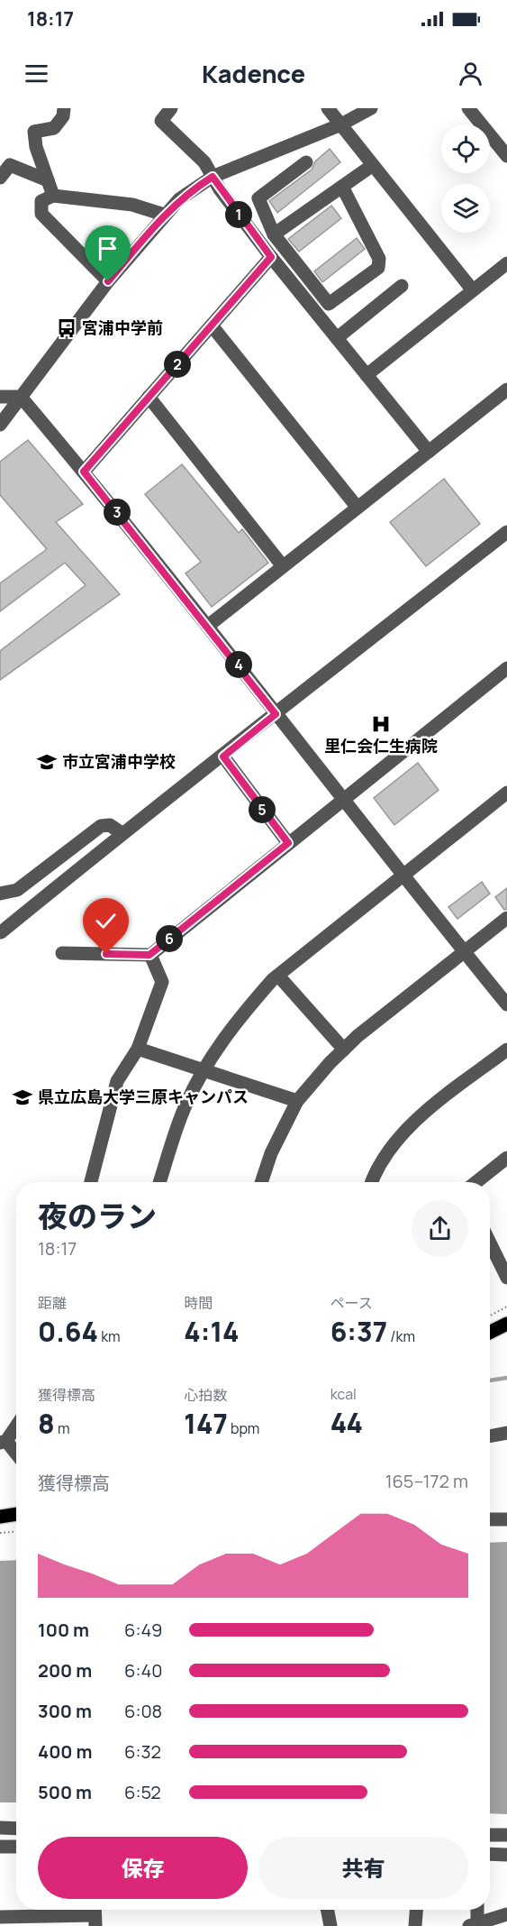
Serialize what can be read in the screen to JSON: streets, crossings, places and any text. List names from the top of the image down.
{
  "places": {
    "bus stop": ["宮浦中学前"],
    "hospital": ["里仁会仁生病院"],
    "school or university": ["市立宮浦中学校", "県立広島大学三原キャンパス"]
  },
  "page": {
    "status": "18:17",
    "header": "Kadence",
    "pins": [
      "1",
      "2",
      "3",
      "4",
      "5",
      "6"
    ],
    "heading": ["夜のラン", "18:17"],
    "stats": [
      ["距離", "0.64 km"],
      ["時間", "4:14"],
      ["ペース", "6:37 /km"],
      ["獲得標高", "8 m"],
      ["心拍数", "147 bpm"],
      ["kcal", "44"]
    ],
    "chart": ["獲得標高", "165–172 m"],
    "list": [
      {
        "name": "100 m",
        "note": "6:49"
      },
      {
        "name": "200 m",
        "note": "6:40"
      },
      {
        "name": "300 m",
        "note": "6:08"
      },
      {
        "name": "400 m",
        "note": "6:32"
      },
      {
        "name": "500 m",
        "note": "6:52"
      }
    ],
    "buttons": ["保存", "共有"]
  }
}
